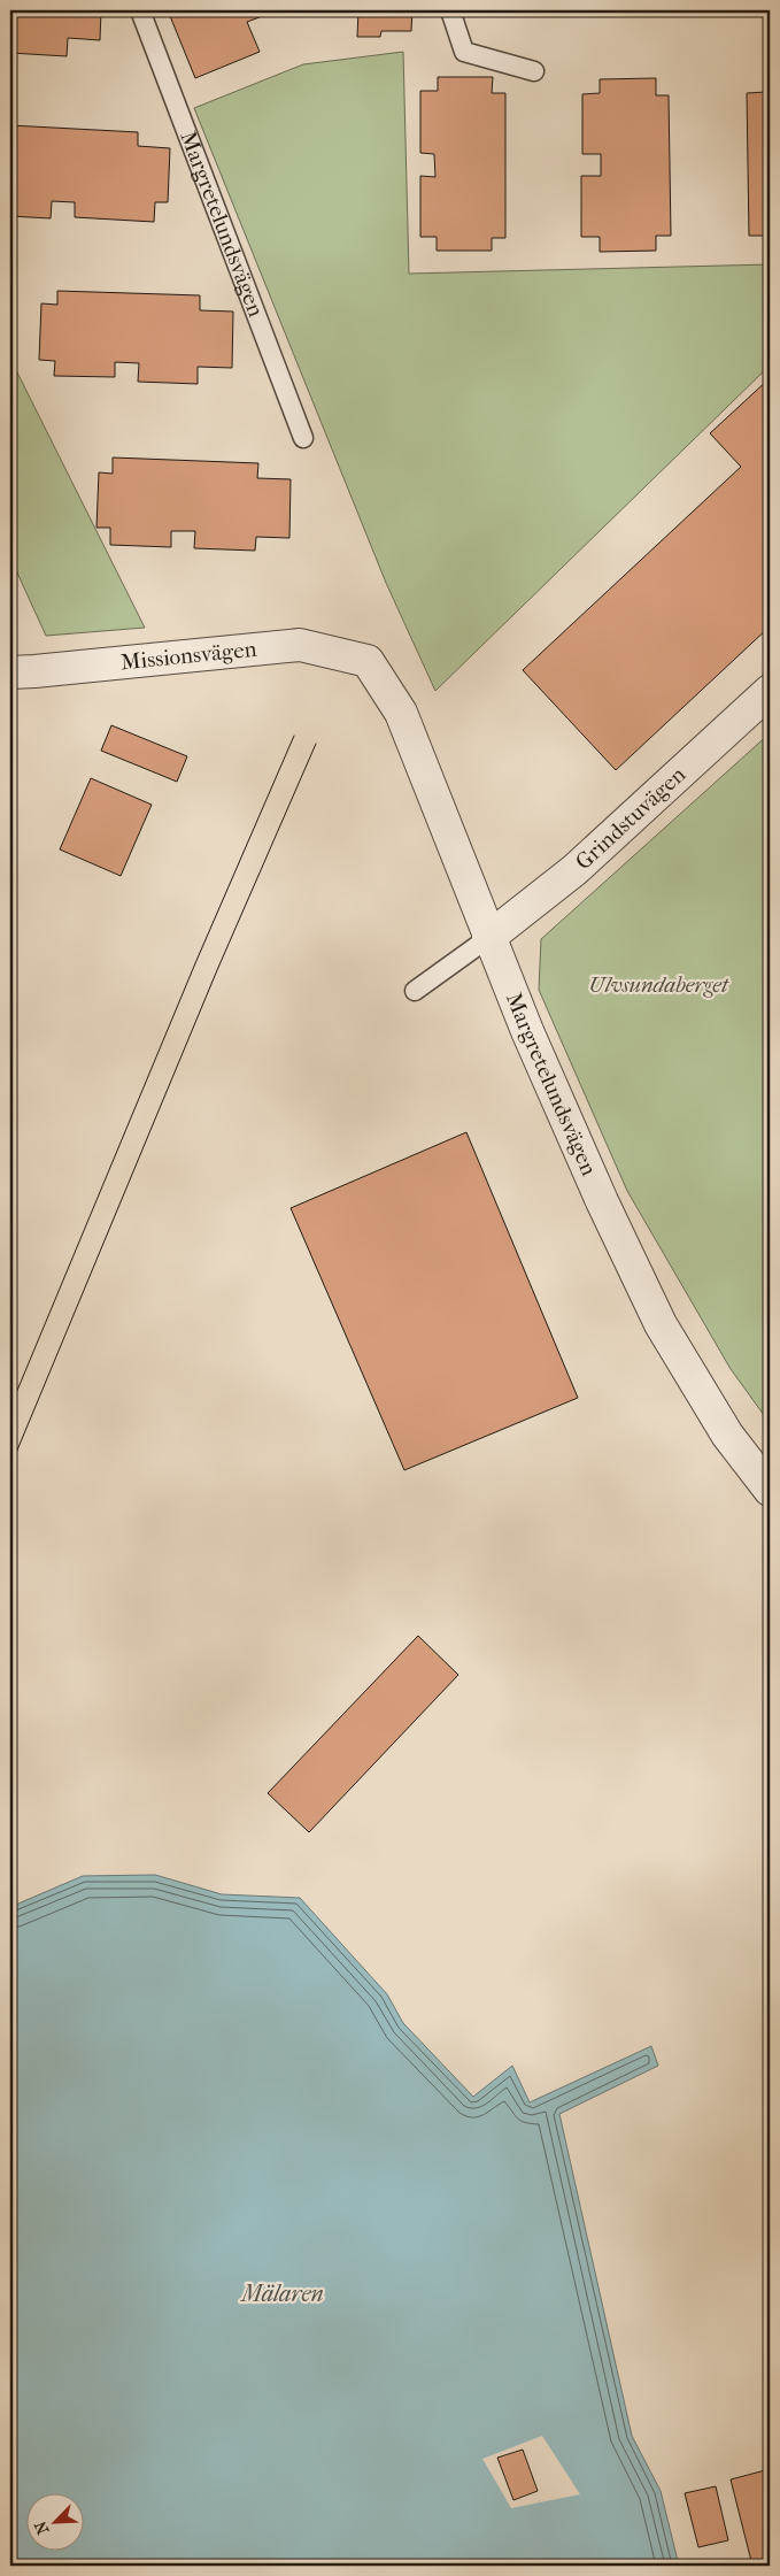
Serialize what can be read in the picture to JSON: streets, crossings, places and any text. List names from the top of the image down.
{
  "streets": {
    "street": ["Margretelundsvägen", "Missionsvägen", "Grindstuvägen"]
  },
  "crossings": [
    ["Margretelundsvägen", "Missionsvägen"],
    ["Margretelundsvägen", "Grindstuvägen"]
  ],
  "water": ["Mälaren"],
  "parks": ["Ulvsundaberget"],
  "north": "bottom left"
}
